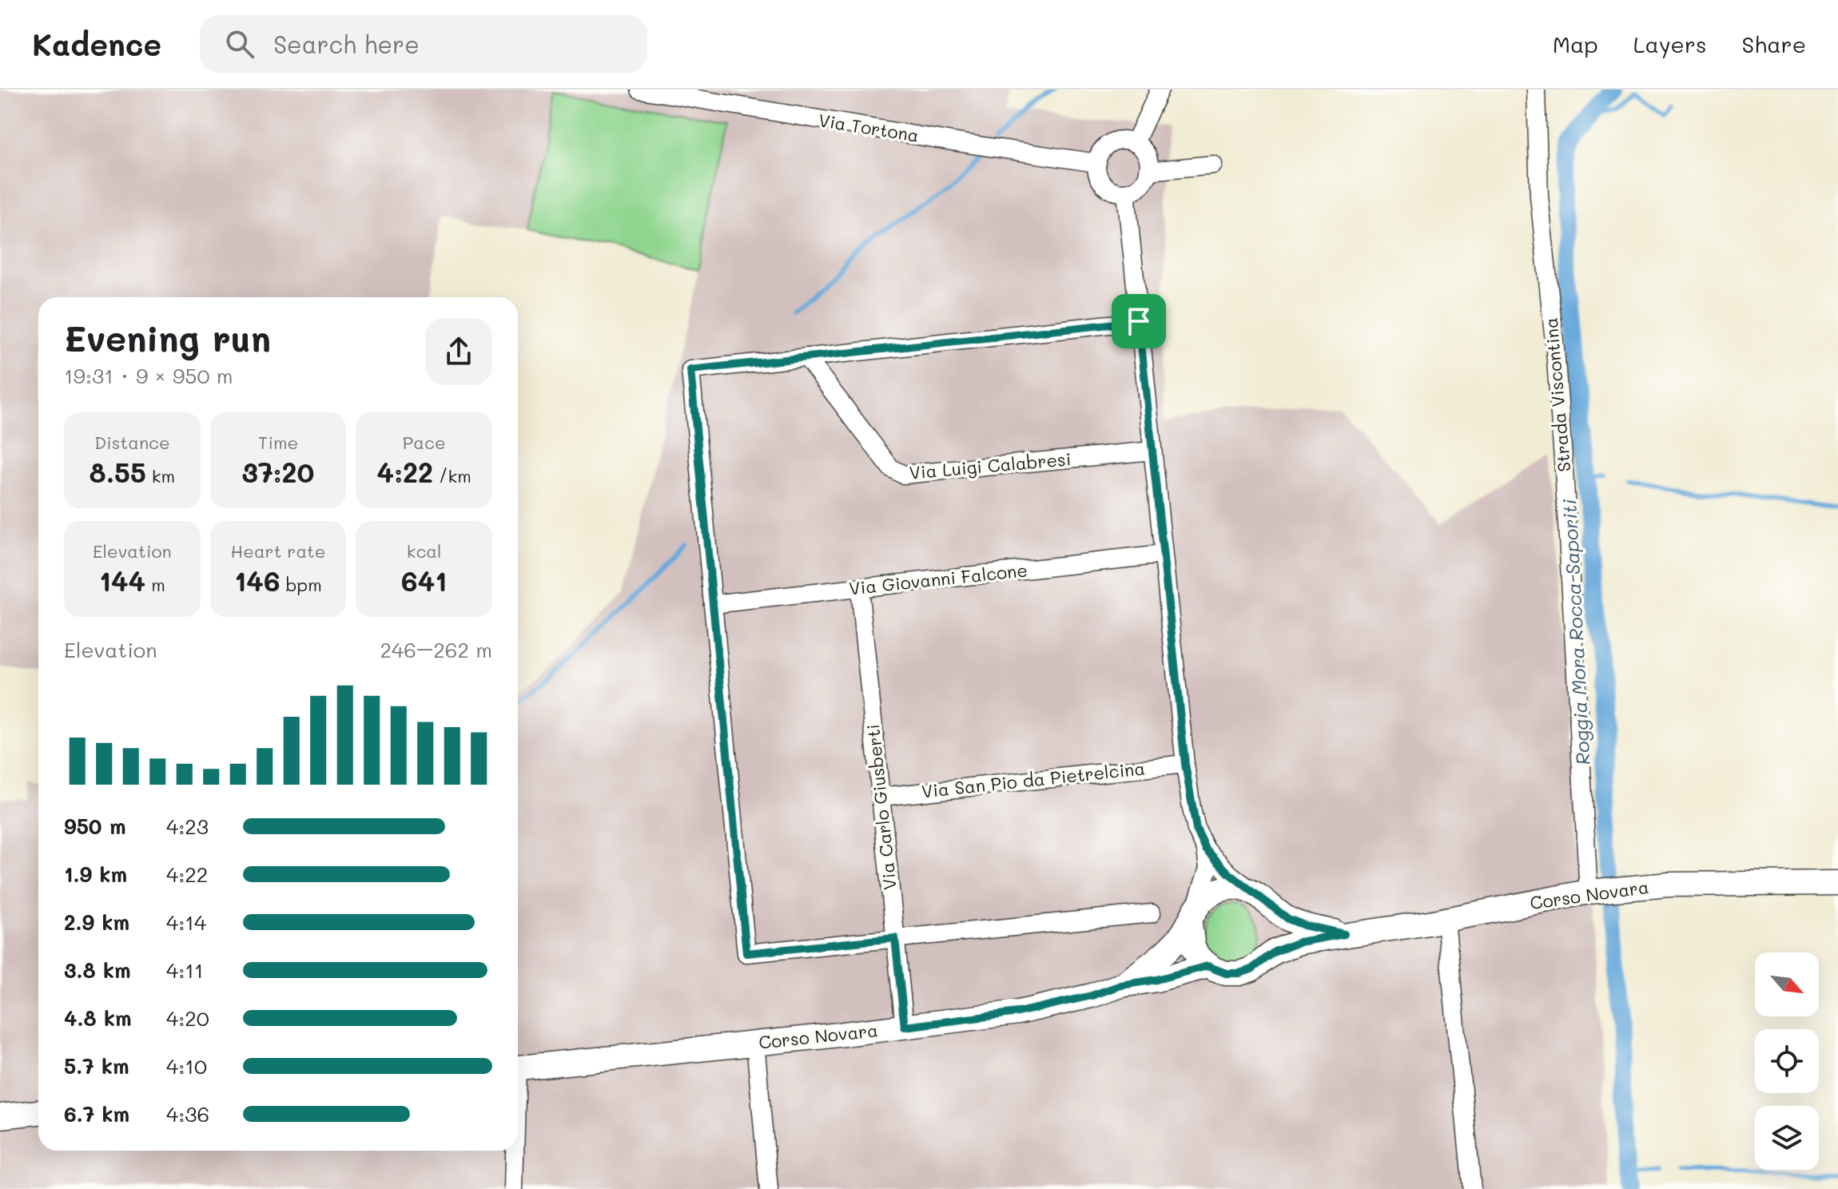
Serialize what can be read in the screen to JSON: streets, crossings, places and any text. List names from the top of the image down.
{
  "streets": {
    "main road": ["Corso Novara"],
    "street": [
      "Via Tortona",
      "Strada Viscontina",
      "Via Luigi Calabresi",
      "Via Giovanni Falcone",
      "Via San Pio da Pietrelcina",
      "Via Carlo Giusberti"
    ]
  },
  "crossings": [
    ["Strada Viscontina", "Corso Novara"],
    ["Via Giovanni Falcone", "Via Carlo Giusberti"],
    ["Via San Pio da Pietrelcina", "Via Carlo Giusberti"],
    ["Via Carlo Giusberti", "Corso Novara"]
  ],
  "water": ["Roggia Mora Rocca-Saporiti"],
  "north": "bottom right",
  "page": {
    "header": "Kadence",
    "search": "Search here",
    "nav": ["Map", "Layers", "Share"],
    "heading": ["Evening run", "19:31 · 9 × 950 m"],
    "stats": [
      ["Distance", "8.55 km"],
      ["Time", "37:20"],
      ["Pace", "4:22 /km"],
      ["Elevation", "144 m"],
      ["Heart rate", "146 bpm"],
      ["kcal", "641"]
    ],
    "chart": ["Elevation", "246–262 m"],
    "list": [
      {
        "name": "950 m",
        "note": "4:23"
      },
      {
        "name": "1.9 km",
        "note": "4:22"
      },
      {
        "name": "2.9 km",
        "note": "4:14"
      },
      {
        "name": "3.8 km",
        "note": "4:11"
      },
      {
        "name": "4.8 km",
        "note": "4:20"
      },
      {
        "name": "5.7 km",
        "note": "4:10"
      },
      {
        "name": "6.7 km",
        "note": "4:36"
      }
    ]
  }
}
